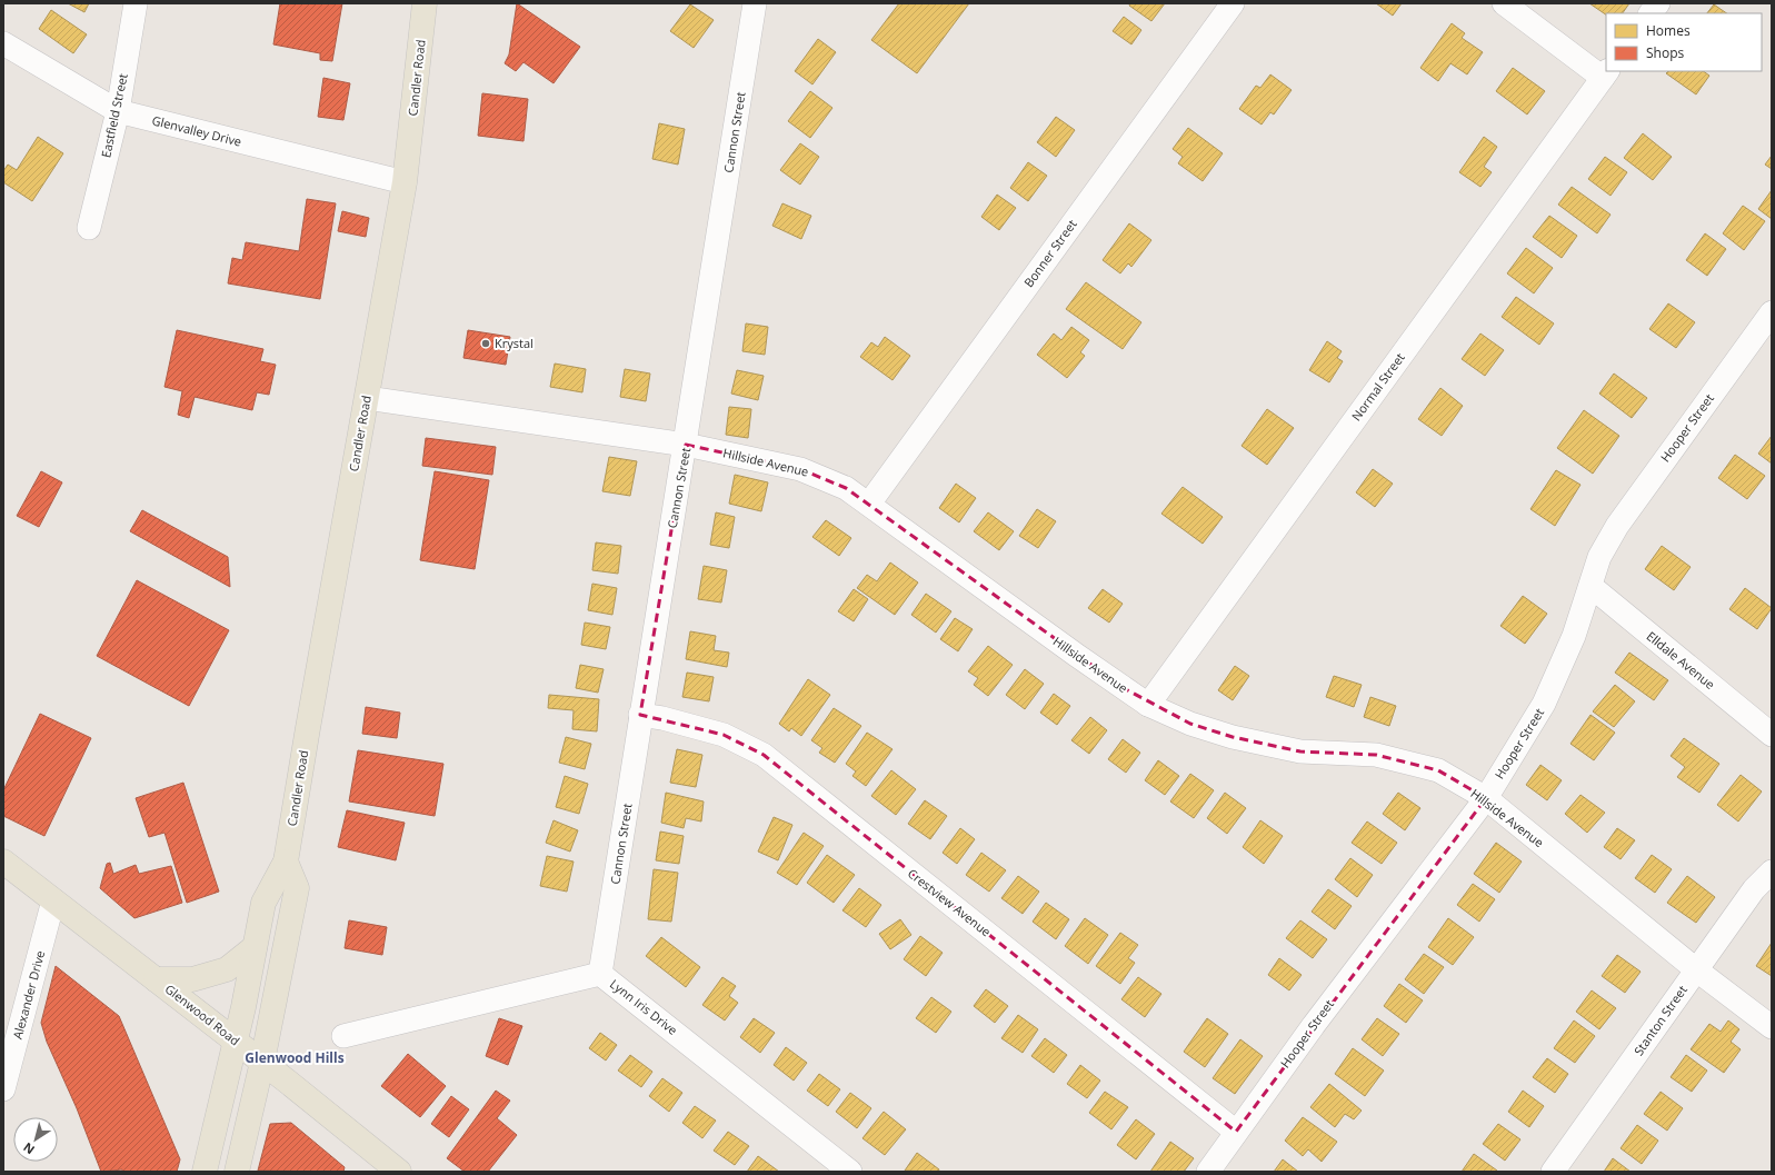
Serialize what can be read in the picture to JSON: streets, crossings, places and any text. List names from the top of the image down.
{
  "streets": {
    "main road": ["Candler Road", "Glenwood Road"],
    "street": [
      "Eastfield Street",
      "Glenvalley Drive",
      "Cannon Street",
      "Bonner Street",
      "Normal Street",
      "Hooper Street",
      "Hillside Avenue",
      "Elldale Avenue",
      "Crestview Avenue",
      "Alexander Drive",
      "Lynn Iris Drive",
      "Stanton Street"
    ]
  },
  "crossings": [
    ["Candler Road", "Glenvalley Drive"],
    ["Candler Road", "Hillside Avenue"],
    ["Candler Road", "Glenwood Road"],
    ["Eastfield Street", "Glenvalley Drive"],
    ["Cannon Street", "Hillside Avenue"],
    ["Cannon Street", "Crestview Avenue"],
    ["Cannon Street", "Lynn Iris Drive"],
    ["Bonner Street", "Hillside Avenue"],
    ["Normal Street", "Hillside Avenue"],
    ["Hooper Street", "Hillside Avenue"],
    ["Hooper Street", "Elldale Avenue"],
    ["Hooper Street", "Crestview Avenue"],
    ["Hillside Avenue", "Stanton Street"],
    ["Alexander Drive", "Glenwood Road"]
  ],
  "districts": ["Glenwood Hills"],
  "places": ["Krystal"],
  "legend": ["Homes", "Shops"],
  "north": "bottom left"
}
